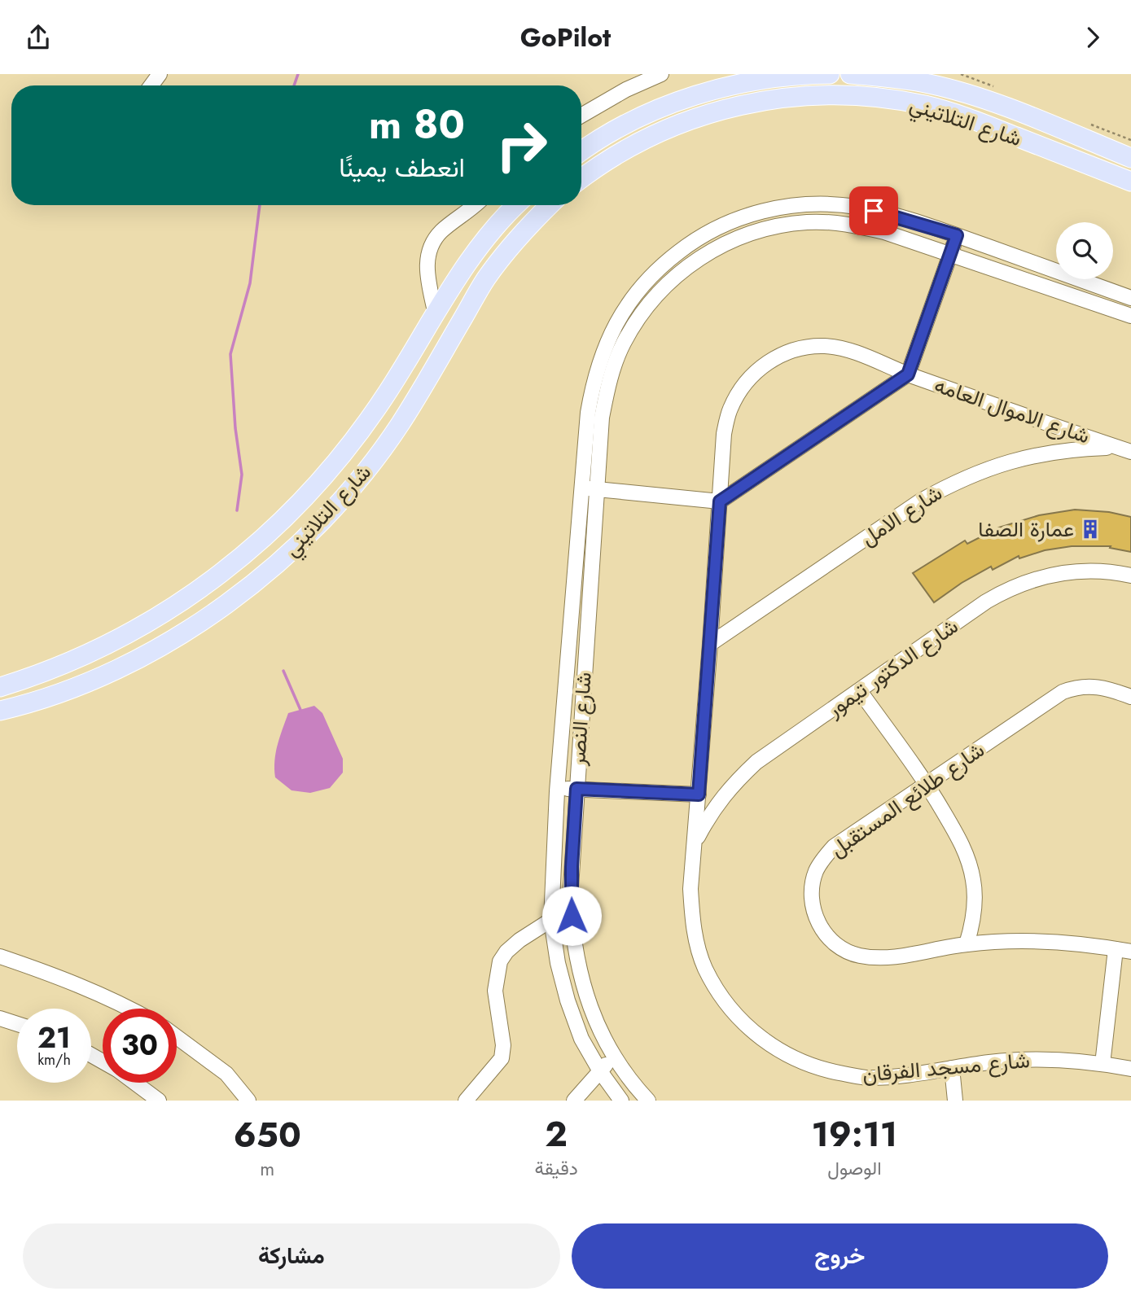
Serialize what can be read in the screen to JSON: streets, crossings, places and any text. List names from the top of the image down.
{
  "streets": {
    "main road": ["شارع التلاتيني"],
    "street": [
      "شارع الاموال العامه",
      "شارع الامل",
      "شارع الدكتور تيمور",
      "شارع النصر",
      "شارع طلائع المستقبل",
      "شارع مسجد الفرقان"
    ]
  },
  "crossings": [
    ["شارع الاموال العامه", "شارع الامل"],
    ["شارع الاموال العامه", "شارع مسجد الفرقان"],
    ["شارع الدكتور تيمور", "شارع مسجد الفرقان"]
  ],
  "places": {
    "building": ["عمارة الصفا"]
  },
  "page": {
    "header": "GoPilot",
    "turn": ["80 m", "انعطف يمينًا"],
    "speed": "21 km/h",
    "limit": "30",
    "eta": [
      "19:11",
      "الوصول",
      "2",
      "دقيقة",
      "650",
      "m"
    ],
    "buttons": ["خروج", "مشاركة"]
  }
}
